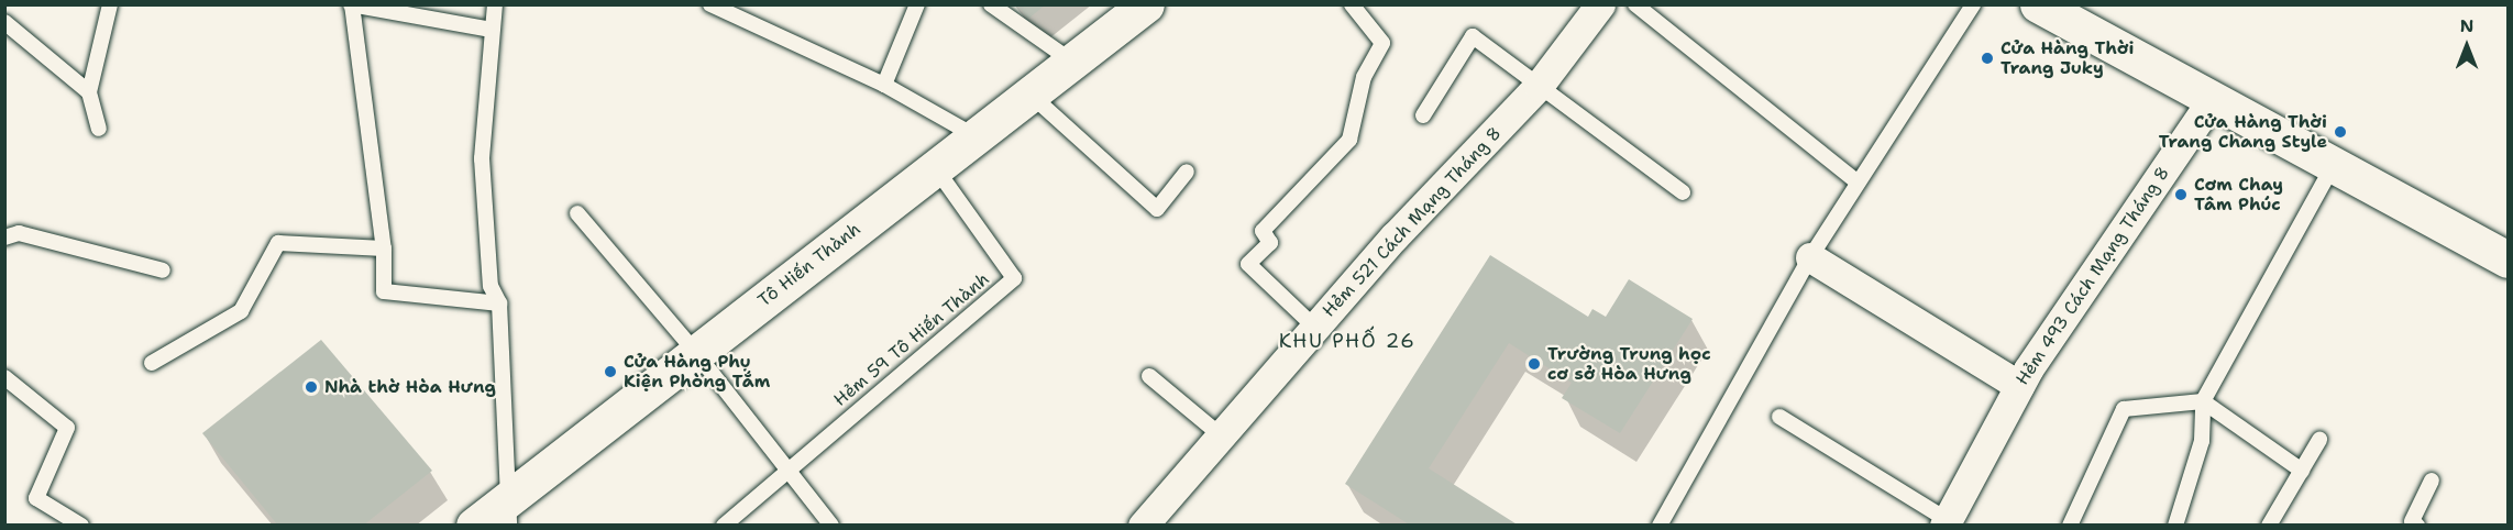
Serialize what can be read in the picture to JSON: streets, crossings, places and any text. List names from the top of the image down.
{
  "streets": {
    "main road": ["Tô Hiến Thành"],
    "street": ["Hẻm 521 Cách Mạng Tháng 8", "Hẻm 493 Cách Mạng Tháng 8"],
    "lane": ["Hẻm 59 Tô Hiến Thành"]
  },
  "crossings": [
    ["Tô Hiến Thành", "Hẻm 59 Tô Hiến Thành"]
  ],
  "districts": ["KHU PHỐ 26"],
  "places": [
    "Cửa Hàng Thời Trang Juky",
    "Cửa Hàng Thời Trang Chang Style",
    "Cơm Chay Tâm Phúc",
    "Trường Trung học cơ sở Hòa Hưng",
    "Cửa Hàng Phụ Kiện Phòng Tắm",
    "Nhà thờ Hòa Hưng"
  ],
  "north": "top"
}
